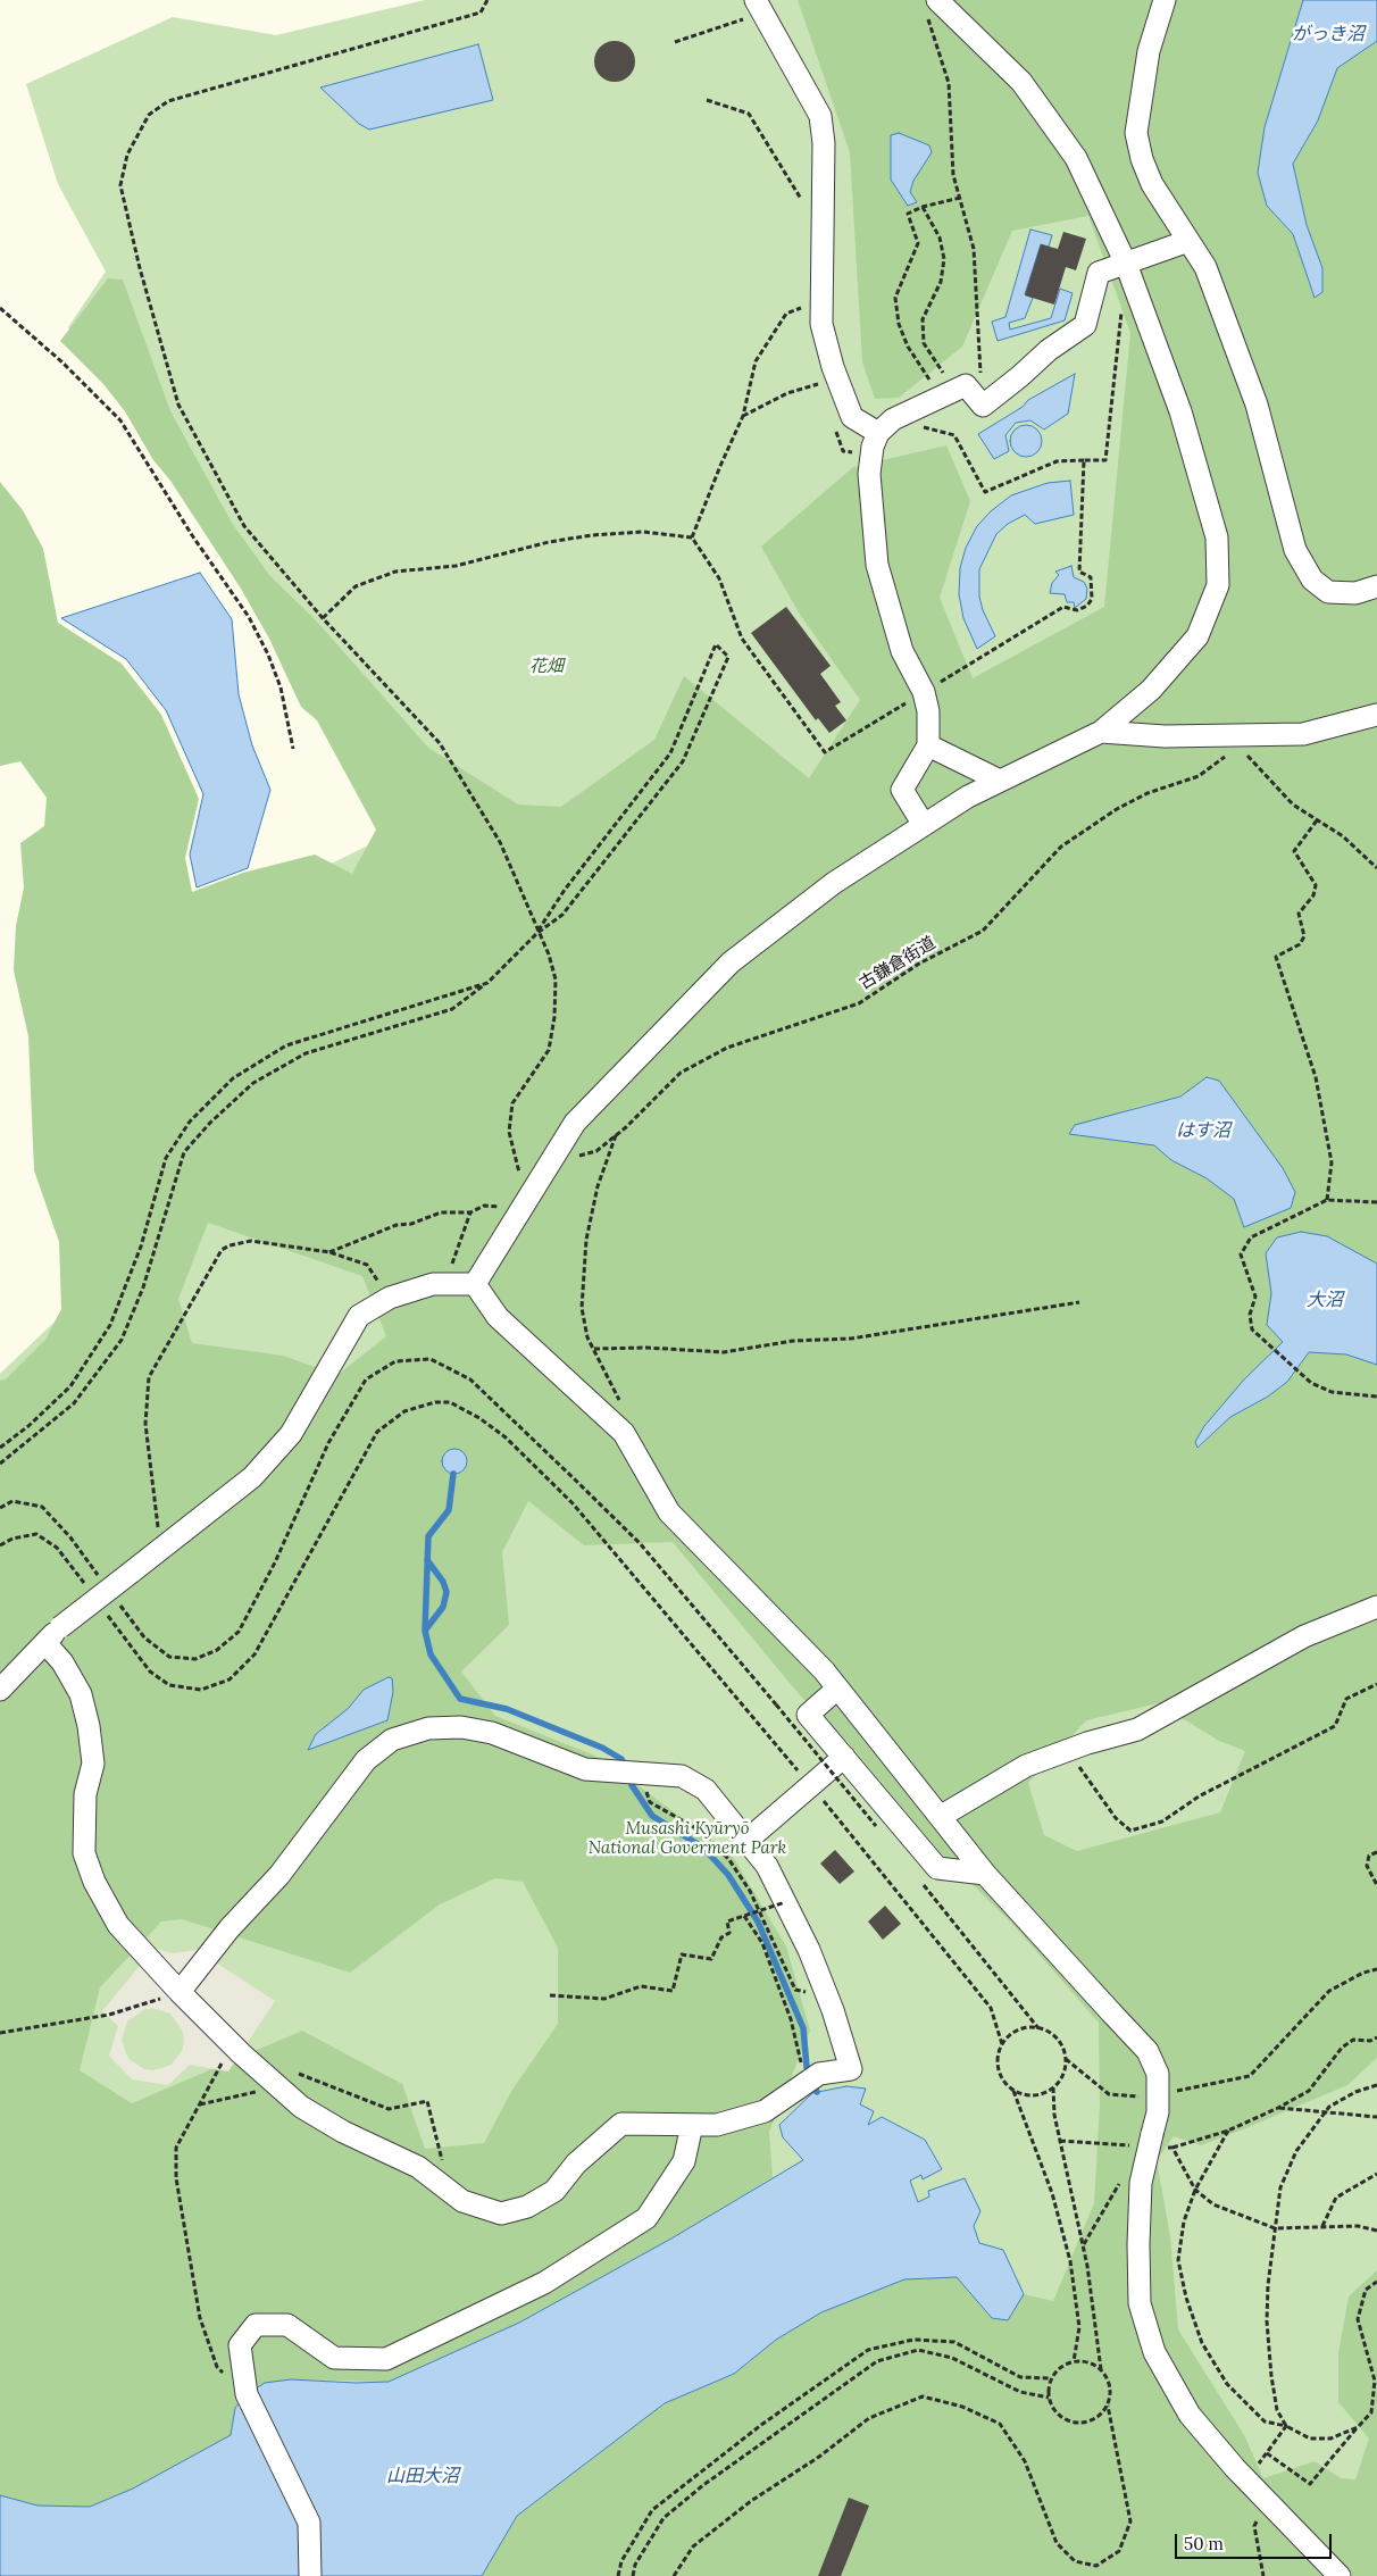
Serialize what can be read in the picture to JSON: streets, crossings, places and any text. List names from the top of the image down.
{
  "streets": {
    "path": ["古鎌倉街道"]
  },
  "water": [
    "がっき沼",
    "はす沼",
    "大沼",
    "山田大沼"
  ],
  "parks": ["花畑", "Musashi Kyūryō National Goverment Park"],
  "scale_bar": "50 m"
}
